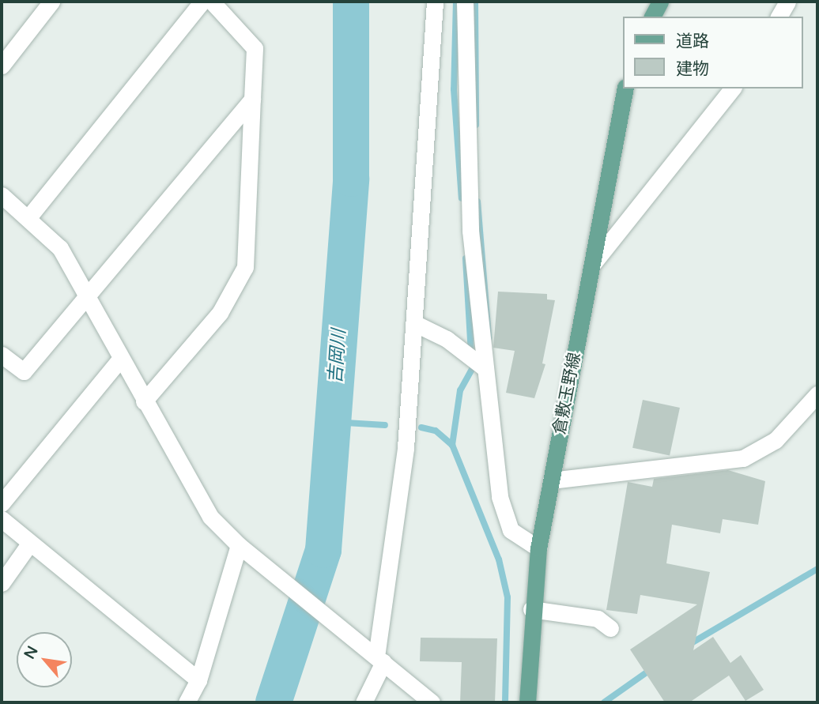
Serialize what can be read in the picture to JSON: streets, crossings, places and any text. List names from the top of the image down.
{
  "streets": {
    "main road": ["倉敷玉野線"]
  },
  "water": ["吉岡川"],
  "legend": ["道路", "建物"],
  "north": "top left"
}
